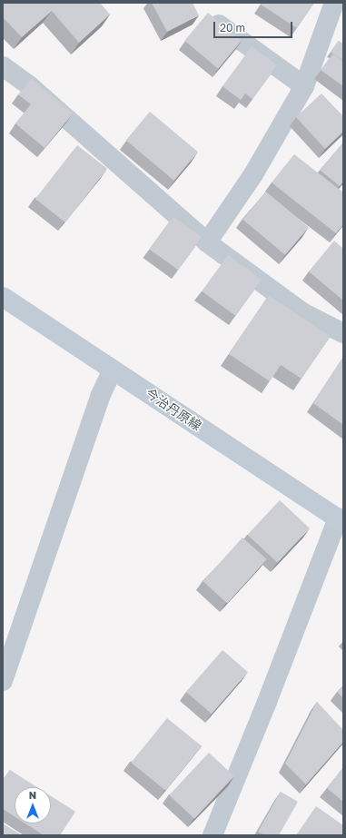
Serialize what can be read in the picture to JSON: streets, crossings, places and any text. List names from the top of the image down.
{
  "streets": {
    "main road": ["今治丹原線"]
  },
  "scale_bar": "20 m",
  "north": "top"
}
